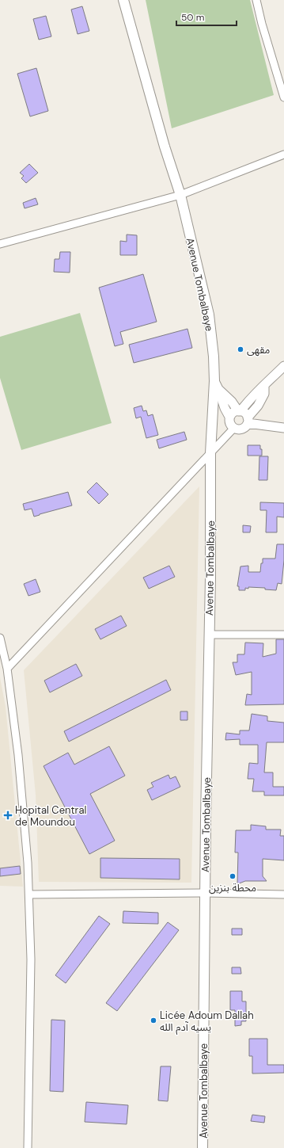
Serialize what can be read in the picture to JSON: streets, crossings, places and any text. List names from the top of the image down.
{
  "streets": {
    "main road": ["Avenue Tombalbaye"]
  },
  "places": {
    "other": ["مقهى", "محطة بنزين", "Licée Adoum Dallah يسيه آدم الله"],
    "health": ["Hopital Central de Moundou"]
  },
  "scale_bar": "50 m"
}
